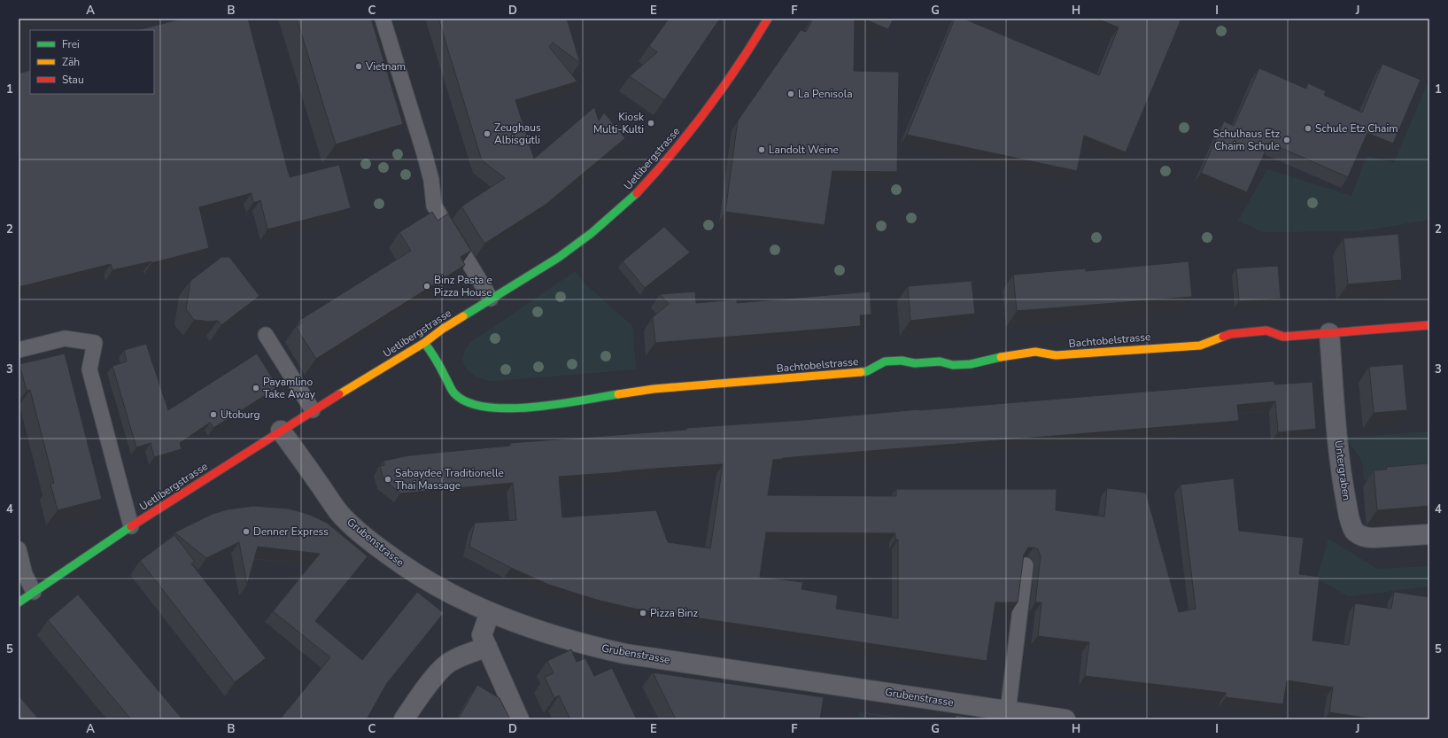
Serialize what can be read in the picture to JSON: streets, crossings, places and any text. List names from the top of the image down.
{
  "streets": {
    "street": [
      "Uetlibergstrasse",
      "Bachtobelstrasse",
      "Untergraben",
      "Grubenstrasse"
    ]
  },
  "crossings": [
    ["Uetlibergstrasse", "Bachtobelstrasse"],
    ["Uetlibergstrasse", "Grubenstrasse"],
    ["Bachtobelstrasse", "Untergraben"]
  ],
  "places": [
    "Vietnam",
    "La Penisola",
    "Kiosk Multi-Kulti",
    "Schule Etz Chaim",
    "Zeughaus Albisgütli",
    "Schulhaus Etz Chaim Schule",
    "Landolt Weine",
    "Binz Pasta e Pizza House",
    "Payamlino Take Away",
    "Utoburg",
    "Sabaydee Traditionelle Thai Massage",
    "Denner Express",
    "Pizza Binz"
  ],
  "legend": ["Frei", "Zäh", "Stau"],
  "grid": {
    "columns": [
      "A",
      "B",
      "C",
      "D",
      "E",
      "F",
      "G",
      "H",
      "I",
      "J"
    ],
    "rows": [
      "1",
      "2",
      "3",
      "4",
      "5"
    ]
  }
}
